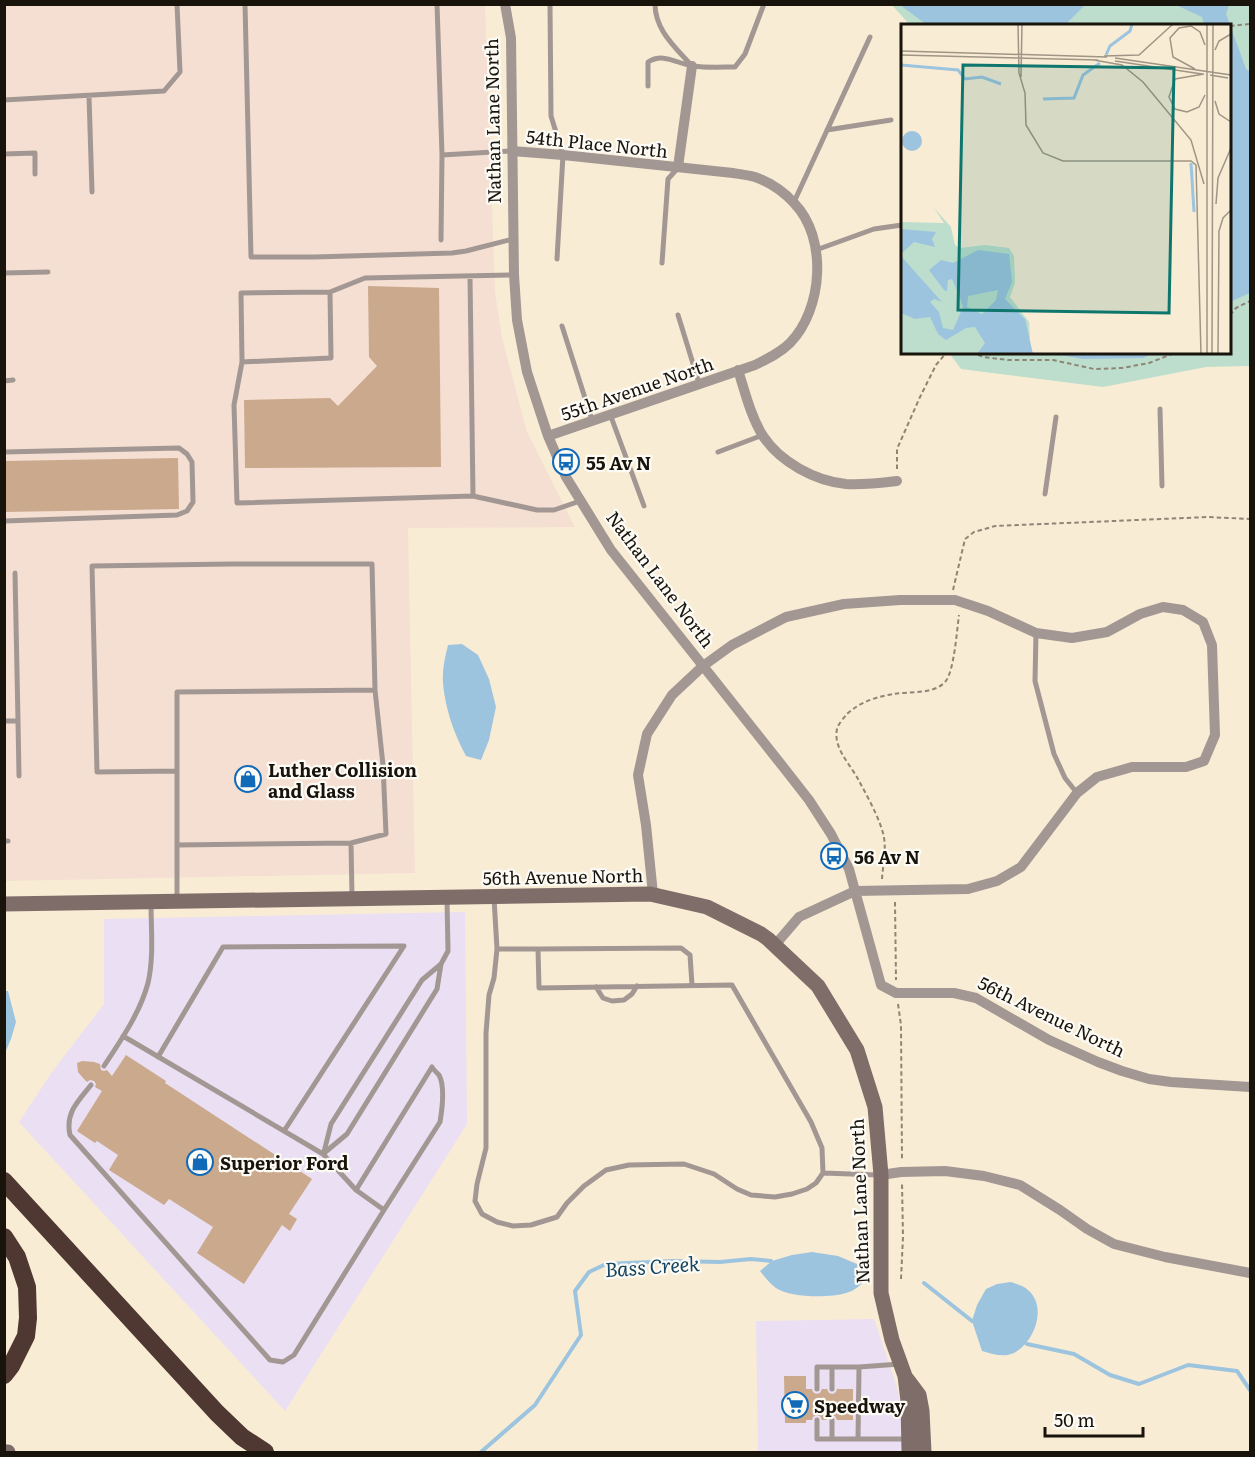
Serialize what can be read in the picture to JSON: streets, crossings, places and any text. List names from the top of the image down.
{
  "streets": {
    "street": [
      "Nathan Lane North",
      "54th Place North",
      "55th Avenue North",
      "56th Avenue North"
    ]
  },
  "crossings": [
    ["Nathan Lane North", "54th Place North"],
    ["Nathan Lane North", "55th Avenue North"],
    ["Nathan Lane North", "56th Avenue North"],
    ["54th Place North", "55th Avenue North"]
  ],
  "water": ["Bass Creek"],
  "places": {
    "bus stop": ["55 Av N", "56 Av N"],
    "shop": ["Luther Collision and Glass", "Superior Ford"],
    "supermarket": ["Speedway"]
  },
  "scale_bar": "50 m"
}
